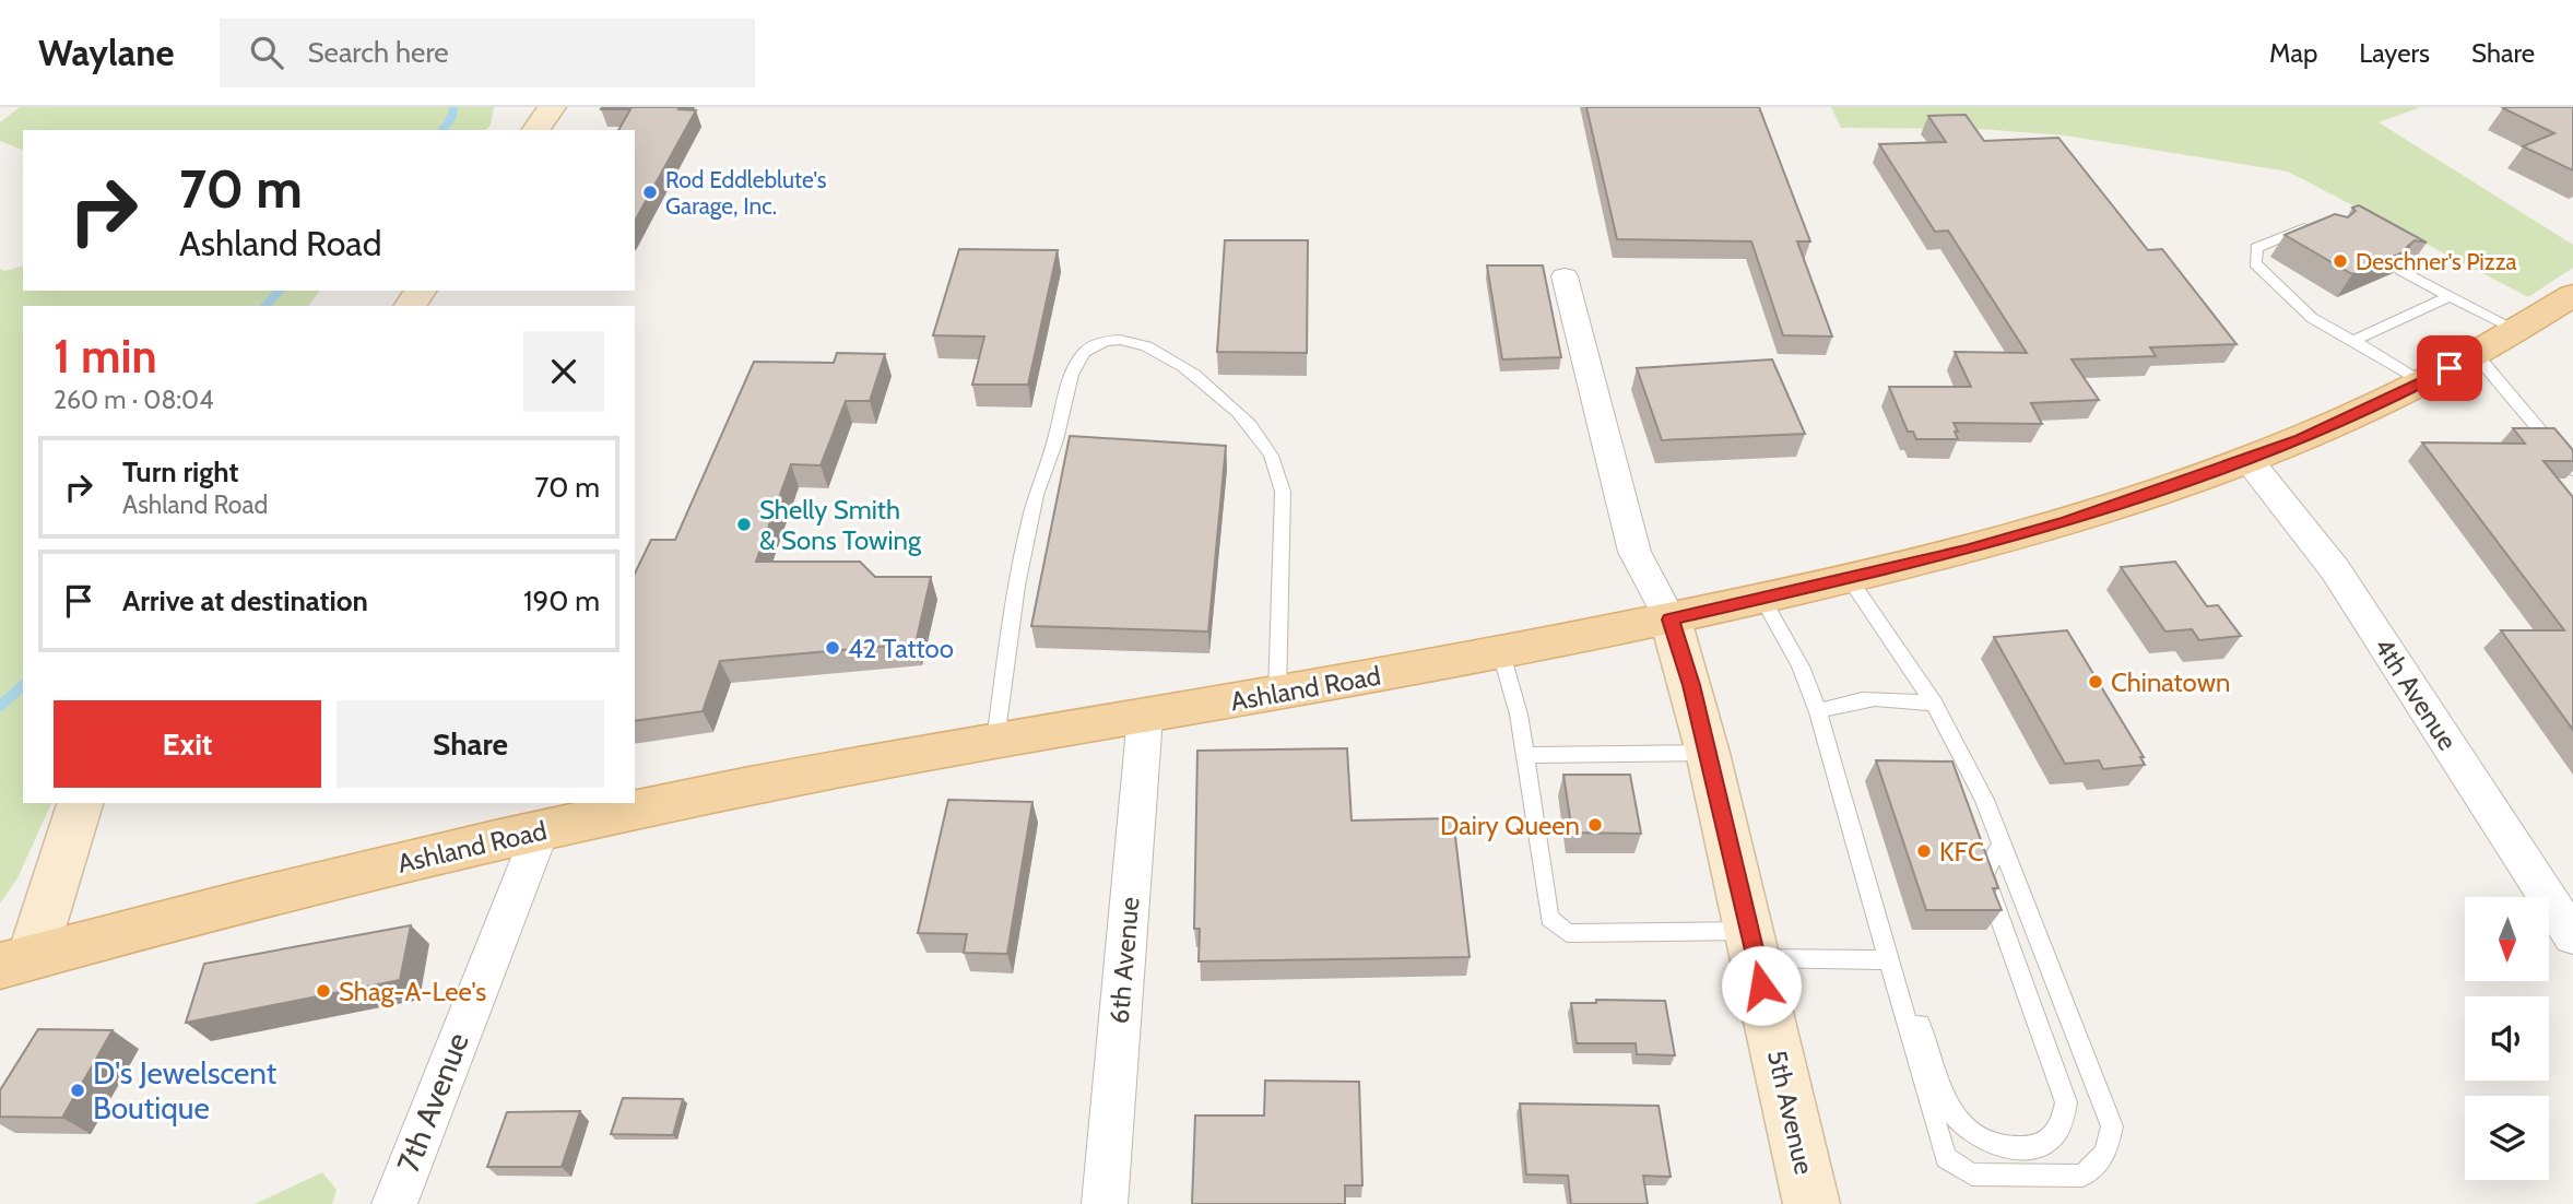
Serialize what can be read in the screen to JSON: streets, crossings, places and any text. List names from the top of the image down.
{
  "streets": {
    "main road": ["Ashland Road"],
    "street": [
      "4th Avenue",
      "6th Avenue",
      "7th Avenue",
      "5th Avenue"
    ]
  },
  "crossings": [
    ["Ashland Road", "4th Avenue"],
    ["Ashland Road", "6th Avenue"],
    ["Ashland Road", "7th Avenue"],
    ["Ashland Road", "5th Avenue"]
  ],
  "places": [
    "Rod Eddleblute's Garage, Inc.",
    "Deschner's Pizza",
    "Shelly Smith & Sons Towing",
    "42 Tattoo",
    "Chinatown",
    "Dairy Queen",
    "KFC",
    "Shag-A-Lee's",
    "D's Jewelscent Boutique"
  ],
  "north": "bottom",
  "page": {
    "header": "Waylane",
    "search": "Search here",
    "nav": ["Map", "Layers", "Share"],
    "turn": ["70 m", "Ashland Road"],
    "heading": ["1 min", "260 m · 08:04"],
    "list": [
      {
        "name": "Turn right",
        "note": "Ashland Road",
        "value": "70 m"
      },
      {
        "name": "Arrive at destination",
        "value": "190 m"
      }
    ],
    "buttons": ["Exit", "Share"]
  }
}
